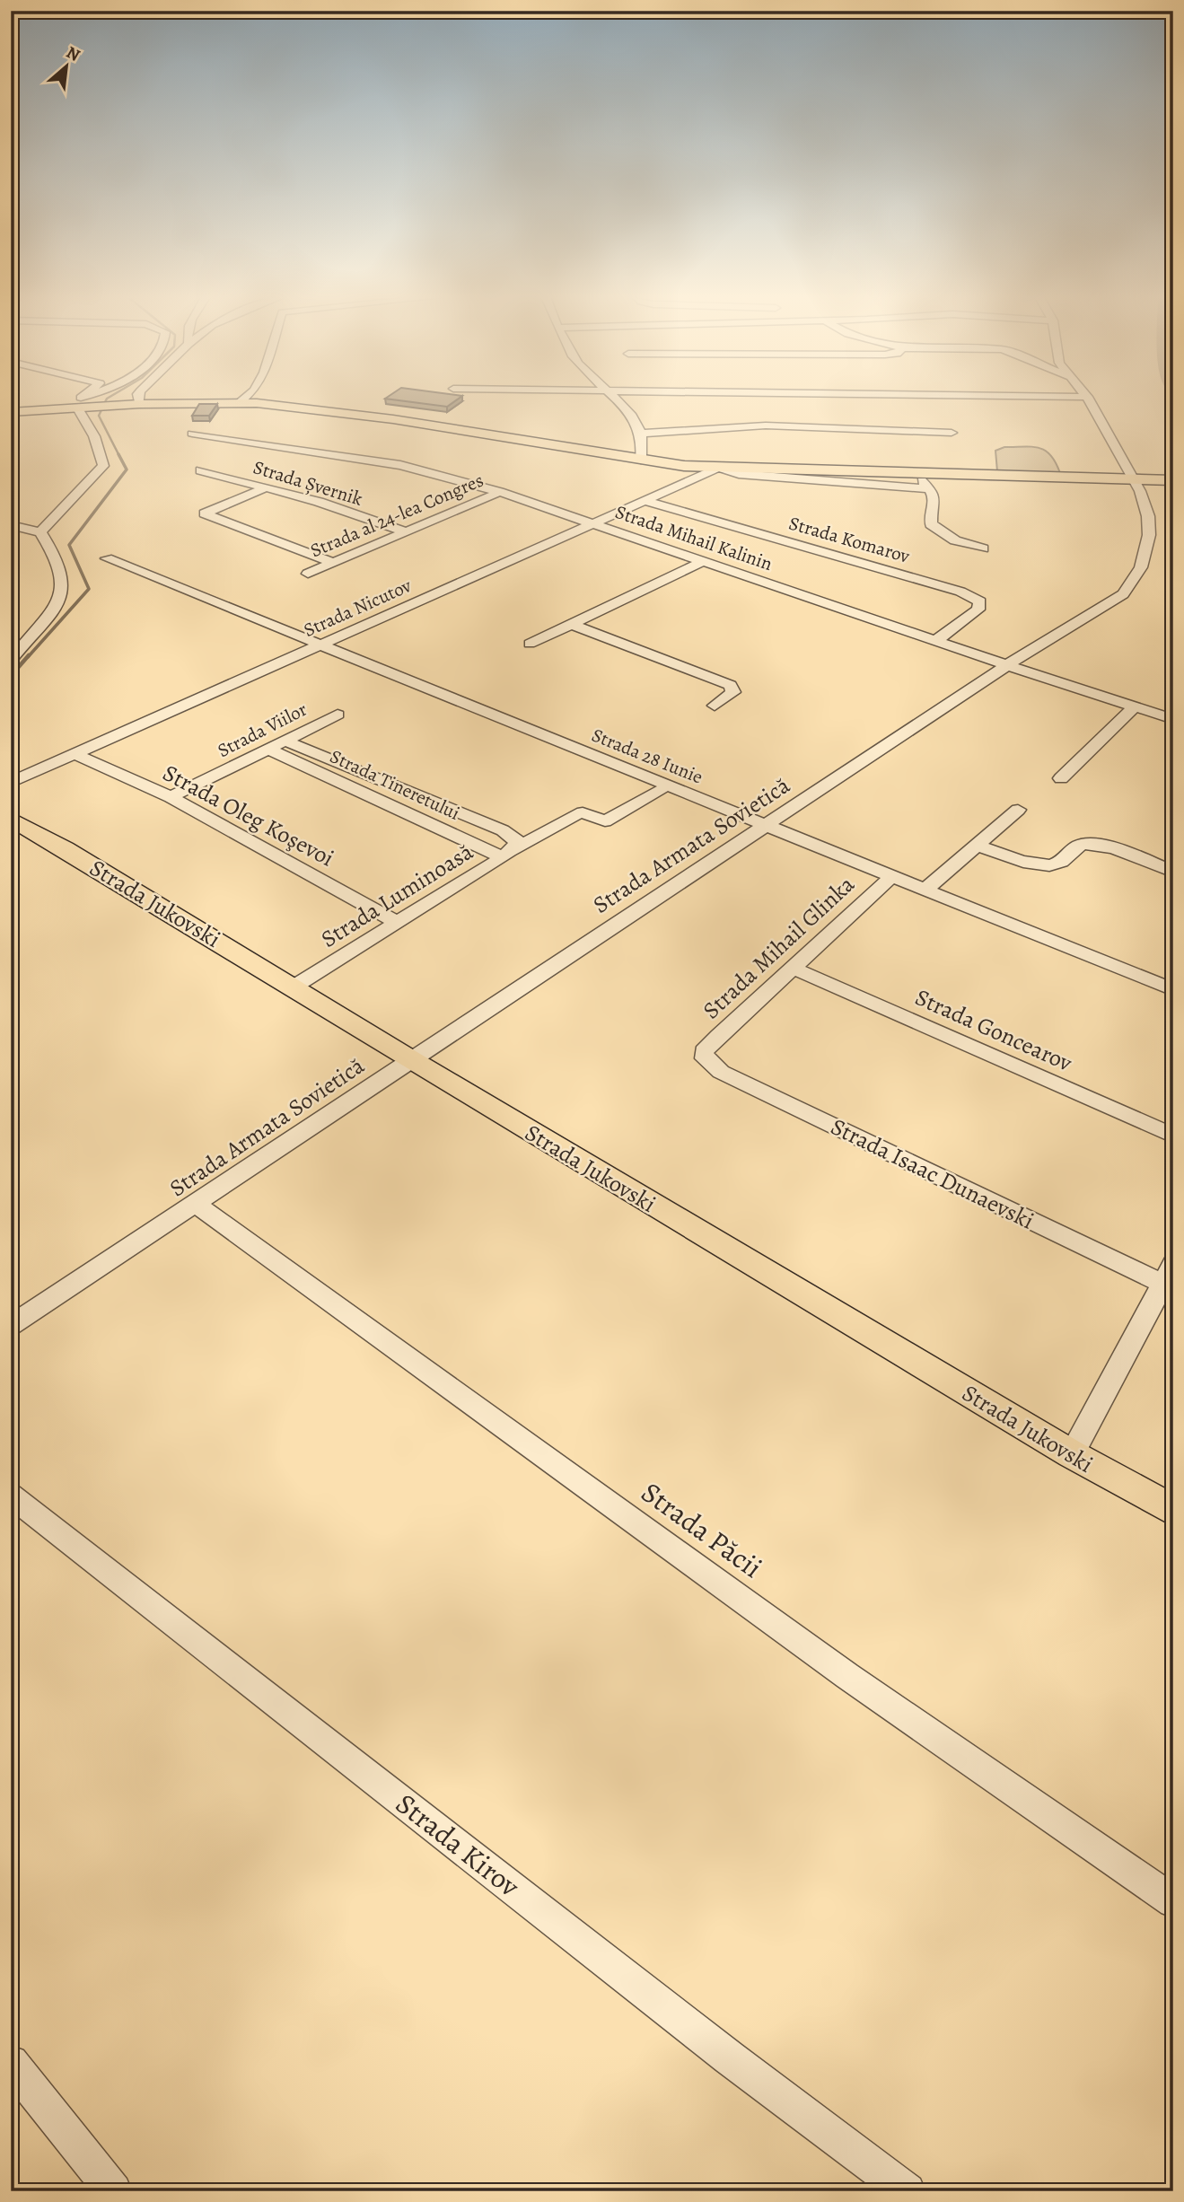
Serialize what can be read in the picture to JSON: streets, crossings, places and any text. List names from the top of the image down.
{
  "streets": {
    "main road": ["Strada Jukovski"],
    "street": [
      "Strada Șvernik",
      "Strada al 24-lea Congres",
      "Strada Mihail Kalinin",
      "Strada Komarov",
      "Strada Nicutov",
      "Strada Viilor",
      "Strada 28 Iunie",
      "Strada Tineretului",
      "Strada Oleg Koşevoi",
      "Strada Armata Sovietică",
      "Strada Luminoasă",
      "Strada Mihail Glinka",
      "Strada Goncearov",
      "Strada Isaac Dunaevski",
      "Strada Păcii",
      "Strada Kirov"
    ]
  },
  "crossings": [
    ["Strada Șvernik", "Strada al 24-lea Congres"],
    ["Strada al 24-lea Congres", "Strada Mihail Kalinin"],
    ["Strada Mihail Kalinin", "Strada Komarov"],
    ["Strada Mihail Kalinin", "Strada Nicutov"],
    ["Strada Mihail Kalinin", "Strada Armata Sovietică"],
    ["Strada Komarov", "Strada Nicutov"],
    ["Strada Nicutov", "Strada 28 Iunie"],
    ["Strada Nicutov", "Strada Oleg Koşevoi"],
    ["Strada Viilor", "Strada Tineretului"],
    ["Strada Viilor", "Strada Oleg Koşevoi"],
    ["Strada 28 Iunie", "Strada Armata Sovietică"],
    ["Strada 28 Iunie", "Strada Mihail Glinka"],
    ["Strada Tineretului", "Strada Luminoasă"],
    ["Strada Oleg Koşevoi", "Strada Luminoasă"],
    ["Strada Armata Sovietică", "Strada Jukovski"],
    ["Strada Armata Sovietică", "Strada Păcii"],
    ["Strada Luminoasă", "Strada Jukovski"],
    ["Strada Jukovski", "Strada Isaac Dunaevski"],
    ["Strada Mihail Glinka", "Strada Goncearov"],
    ["Strada Mihail Glinka", "Strada Isaac Dunaevski"]
  ],
  "north": "top right"
}
